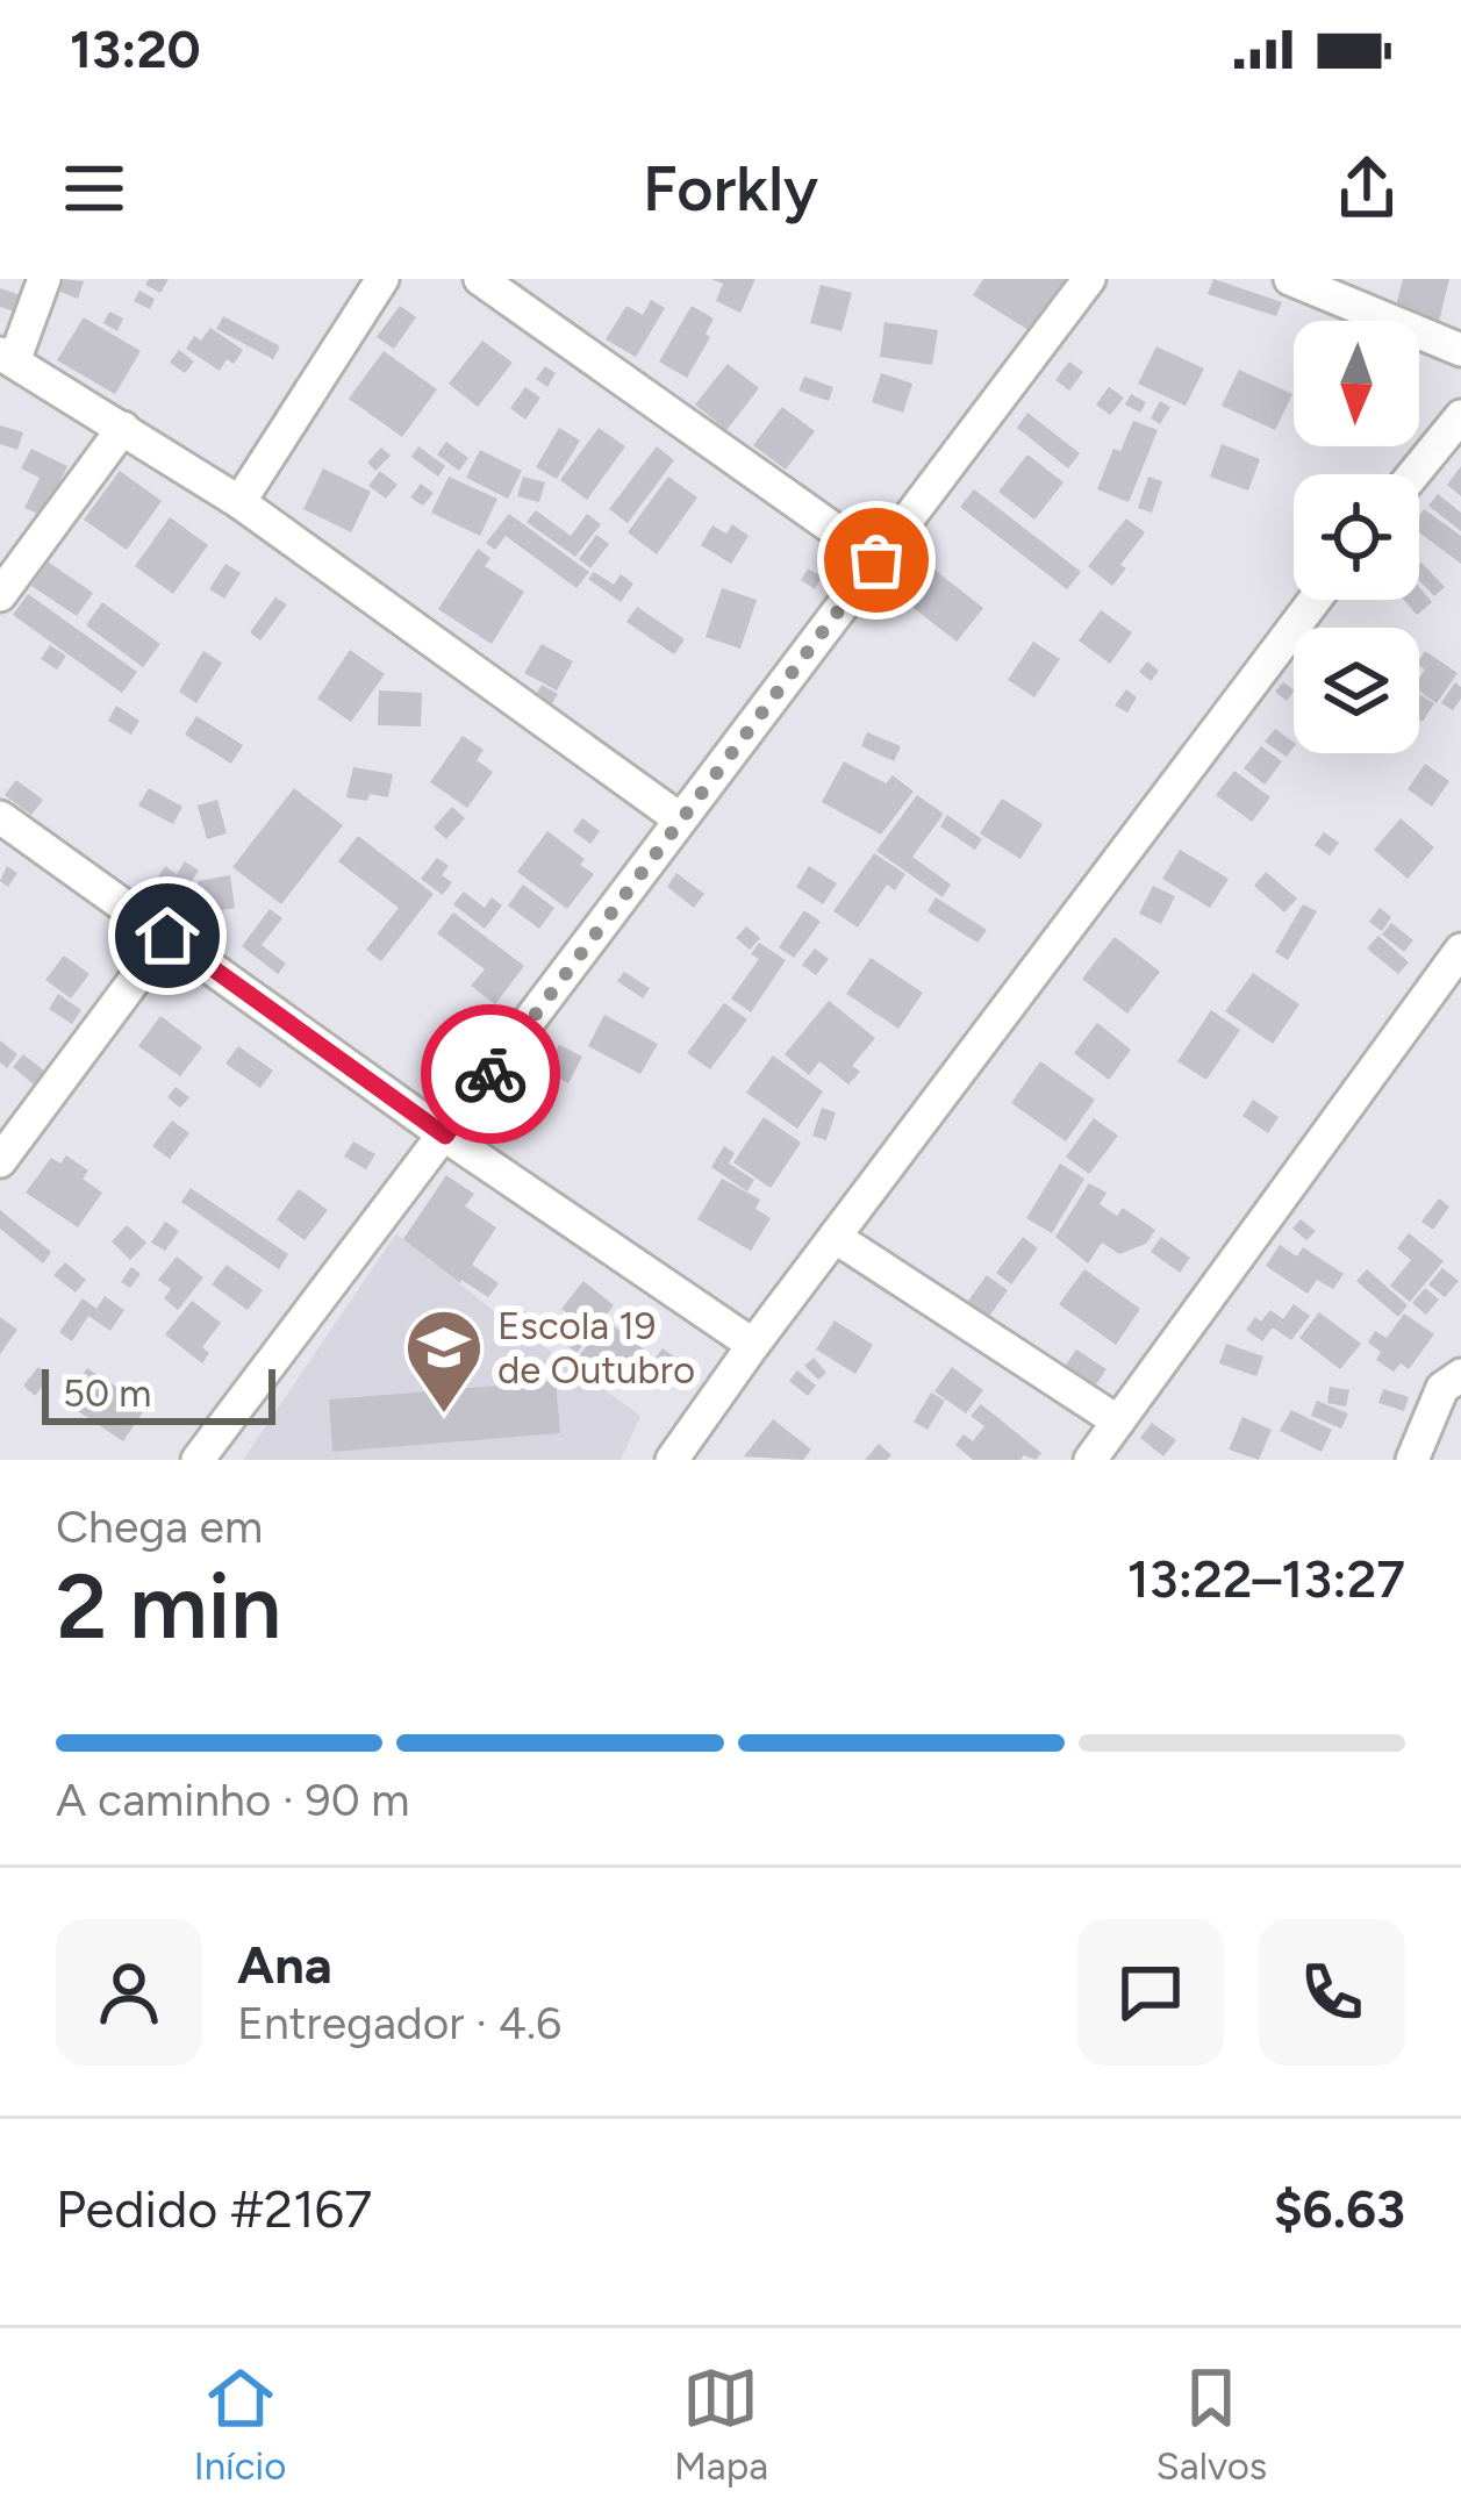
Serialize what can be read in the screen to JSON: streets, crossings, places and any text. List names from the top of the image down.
{
  "places": {
    "school or university": ["Escola 19 de Outubro"]
  },
  "scale_bar": "50 m",
  "north": "bottom",
  "page": {
    "status": "13:20",
    "header": "Forkly",
    "scale": "50 m",
    "heading": ["2 min", "Chega em", "13:22–13:27"],
    "panel": [
      "Ana",
      "Entregador · 4.6",
      "Pedido #2167",
      "$6.63"
    ],
    "bar": "A caminho · 90 m",
    "tabs": ["Início", "Mapa", "Salvos"]
  }
}
